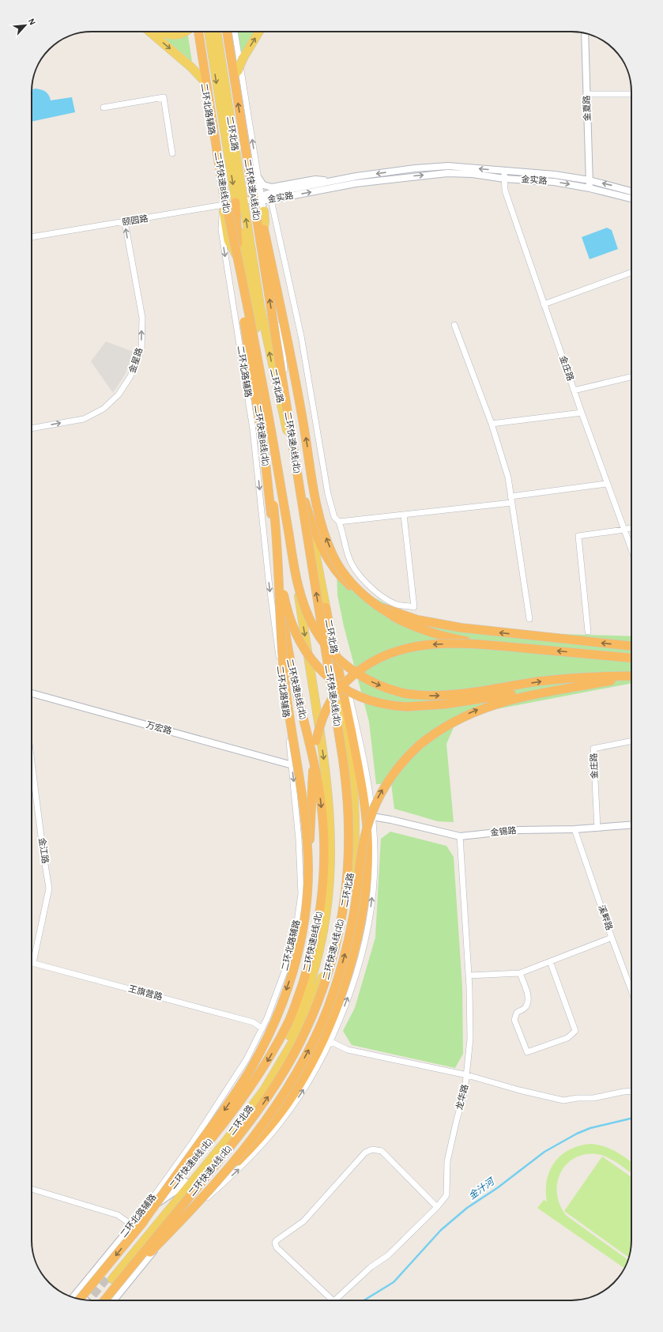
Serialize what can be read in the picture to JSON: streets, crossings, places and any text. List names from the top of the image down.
{
  "streets": {
    "highway": ["二环快速B线(北)", "二环快速A线(北)"],
    "main road": ["二环北路"],
    "street": [
      "金夏路",
      "二环北路辅路",
      "金实路",
      "颐园路",
      "金星路",
      "金庄路",
      "万宏路",
      "金锡路",
      "金江路",
      "溪畔路",
      "王旗营路",
      "龙华路"
    ]
  },
  "crossings": [
    ["金夏路", "金实路"],
    ["二环北路辅路", "二环快速B线(北)"],
    ["二环北路辅路", "颐园路"],
    ["二环北路辅路", "万宏路"],
    ["二环北路辅路", "王旗营路"],
    ["二环北路", "金实路"],
    ["二环北路", "颐园路"],
    ["金实路", "颐园路"],
    ["金实路", "金庄路"],
    ["颐园路", "金星路"],
    ["金庄路", "金锡路"],
    ["金锡路", "溪畔路"],
    ["金锡路", "龙华路"],
    ["金江路", "王旗营路"]
  ],
  "one_way": ["金星路"],
  "water": ["金汁河"],
  "north": "top right"
}
